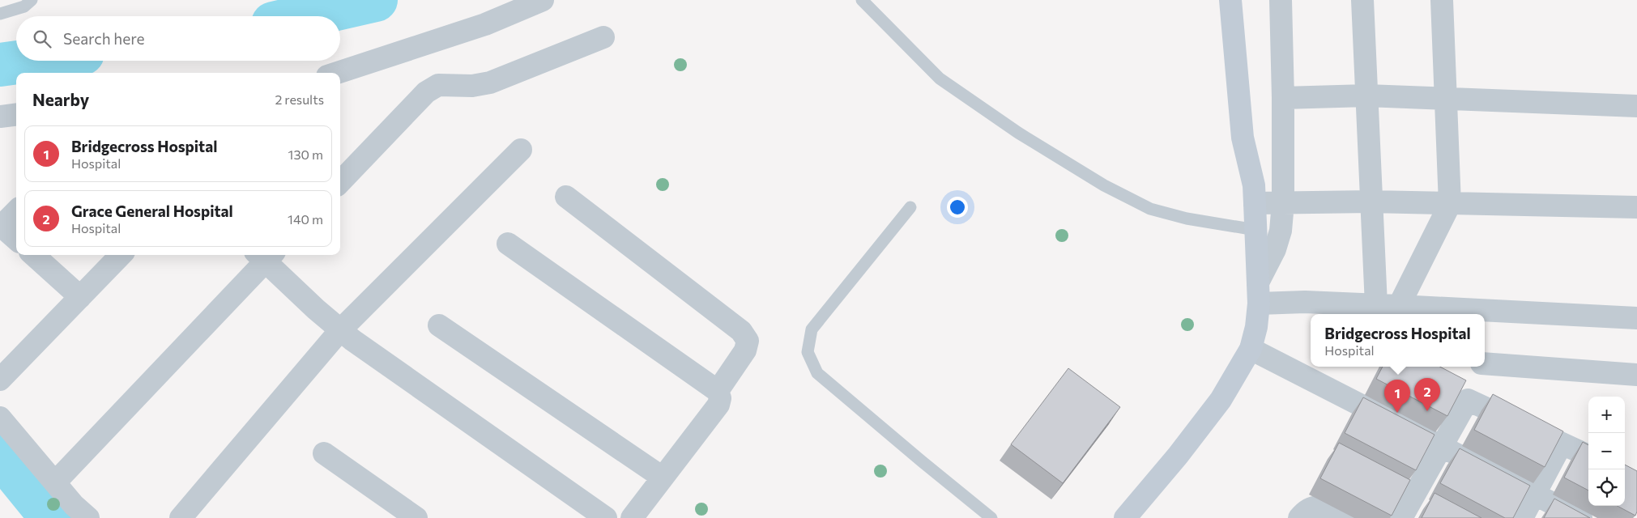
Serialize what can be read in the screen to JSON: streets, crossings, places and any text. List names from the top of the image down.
{
  "page": {
    "search": "Search here",
    "heading": ["Nearby", "2 results"],
    "list": [
      {
        "mark": "1",
        "name": "Bridgecross Hospital",
        "note": "Hospital",
        "value": "130 m"
      },
      {
        "mark": "2",
        "name": "Grace General Hospital",
        "note": "Hospital",
        "value": "140 m"
      }
    ],
    "popup": ["Bridgecross Hospital", "Hospital"],
    "pins": ["2", "1"],
    "map_buttons": ["+", "−"]
  }
}
